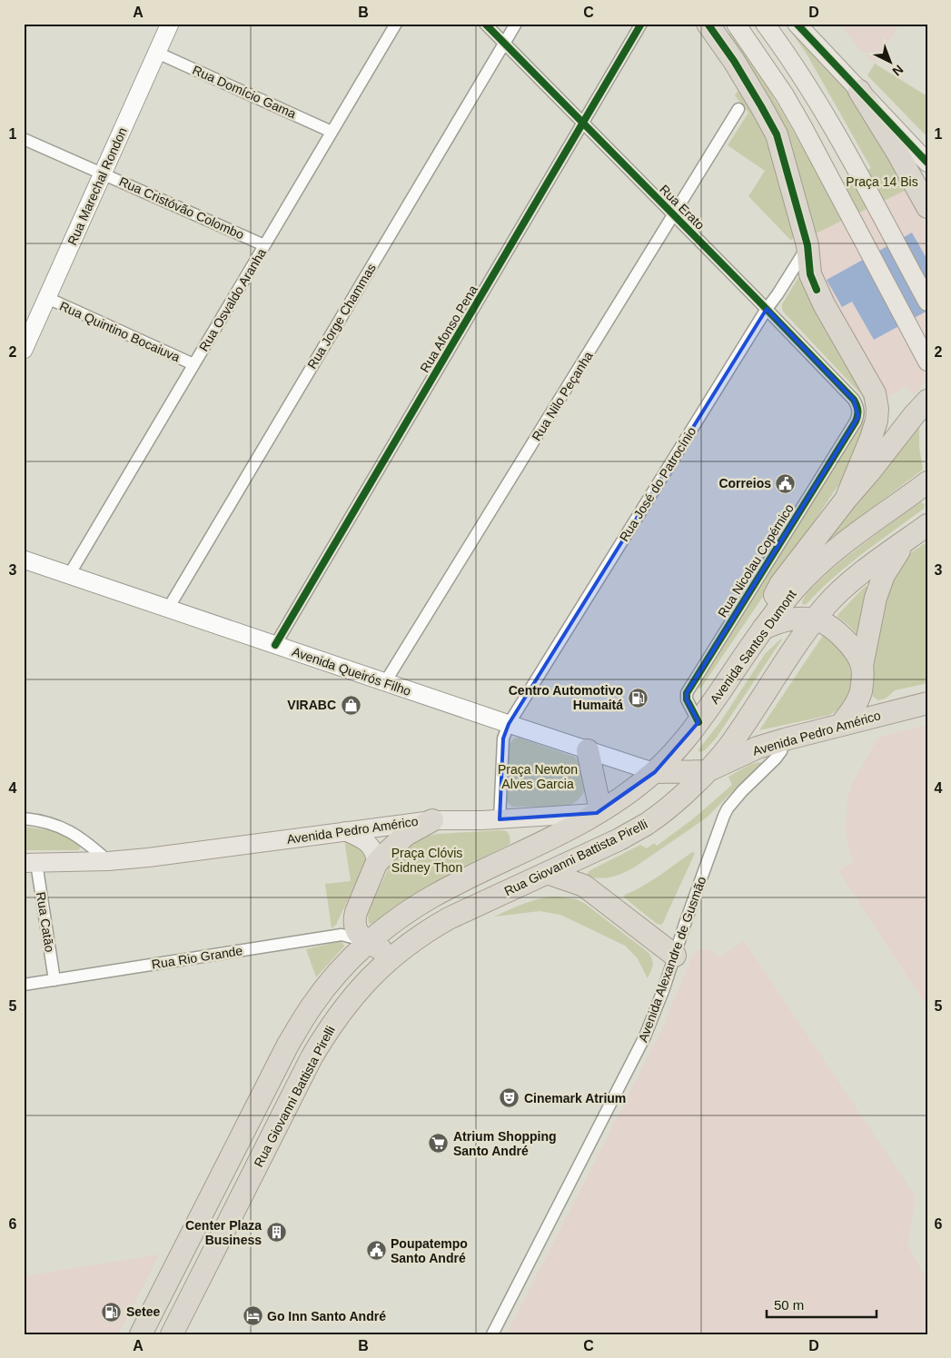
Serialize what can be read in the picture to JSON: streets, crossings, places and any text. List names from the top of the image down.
{
  "streets": {
    "highway": ["Avenida Santos Dumont", "Avenida Pedro Américo", "Rua Giovanni Battista Pirelli"],
    "main road": ["Rua Marechal Rondon", "Avenida Queirós Filho"],
    "street": [
      "Rua Domício Gama",
      "Rua Erato",
      "Rua Cristóvão Colombo",
      "Rua Osvaldo Aranha",
      "Rua Jorge Chammas",
      "Rua Afonso Pena",
      "Rua Quintino Bocaiuva",
      "Rua Nilo Peçanha",
      "Rua José do Patrocínio",
      "Rua Nicolau Copérnico",
      "Rua Catão",
      "Rua Rio Grande",
      "Avenida Alexandre de Gusmão"
    ]
  },
  "crossings": [
    ["Rua Domício Gama", "Rua Marechal Rondon"],
    ["Rua Domício Gama", "Rua Osvaldo Aranha"],
    ["Rua Marechal Rondon", "Rua Cristóvão Colombo"],
    ["Rua Marechal Rondon", "Rua Quintino Bocaiuva"],
    ["Rua Erato", "Rua Jorge Chammas"],
    ["Rua Erato", "Rua Afonso Pena"],
    ["Rua Erato", "Rua Nilo Peçanha"],
    ["Rua Erato", "Rua José do Patrocínio"],
    ["Rua Erato", "Rua Nicolau Copérnico"],
    ["Rua Cristóvão Colombo", "Rua Osvaldo Aranha"],
    ["Rua Osvaldo Aranha", "Rua Quintino Bocaiuva"],
    ["Rua Osvaldo Aranha", "Avenida Queirós Filho"],
    ["Rua Jorge Chammas", "Avenida Queirós Filho"],
    ["Rua Afonso Pena", "Avenida Queirós Filho"],
    ["Rua Nilo Peçanha", "Avenida Queirós Filho"],
    ["Rua José do Patrocínio", "Avenida Queirós Filho"],
    ["Rua Nicolau Copérnico", "Avenida Santos Dumont"],
    ["Avenida Santos Dumont", "Avenida Queirós Filho"],
    ["Avenida Santos Dumont", "Avenida Pedro Américo"],
    ["Avenida Queirós Filho", "Avenida Pedro Américo"],
    ["Avenida Pedro Américo", "Rua Giovanni Battista Pirelli"],
    ["Avenida Pedro Américo", "Rua Catão"],
    ["Avenida Pedro Américo", "Avenida Alexandre de Gusmão"],
    ["Rua Catão", "Rua Rio Grande"]
  ],
  "parks": ["Praça 14 Bis", "Praça Newton Alves Garcia", "Praça Clóvis Sidney Thon"],
  "places": {
    "public building": ["Correios", "Poupatempo Santo André"],
    "fuel station": ["Centro Automotivo Humaitá", "Setee"],
    "shop": ["VIRABC"],
    "theatre": ["Cinemark Atrium"],
    "supermarket": ["Atrium Shopping Santo André"],
    "building": ["Center Plaza Business"],
    "hotel": ["Go Inn Santo André"]
  },
  "scale_bar": "50 m",
  "north": "bottom right",
  "grid": {
    "columns": [
      "A",
      "B",
      "C",
      "D"
    ],
    "rows": [
      "1",
      "2",
      "3",
      "4",
      "5",
      "6"
    ]
  }
}
